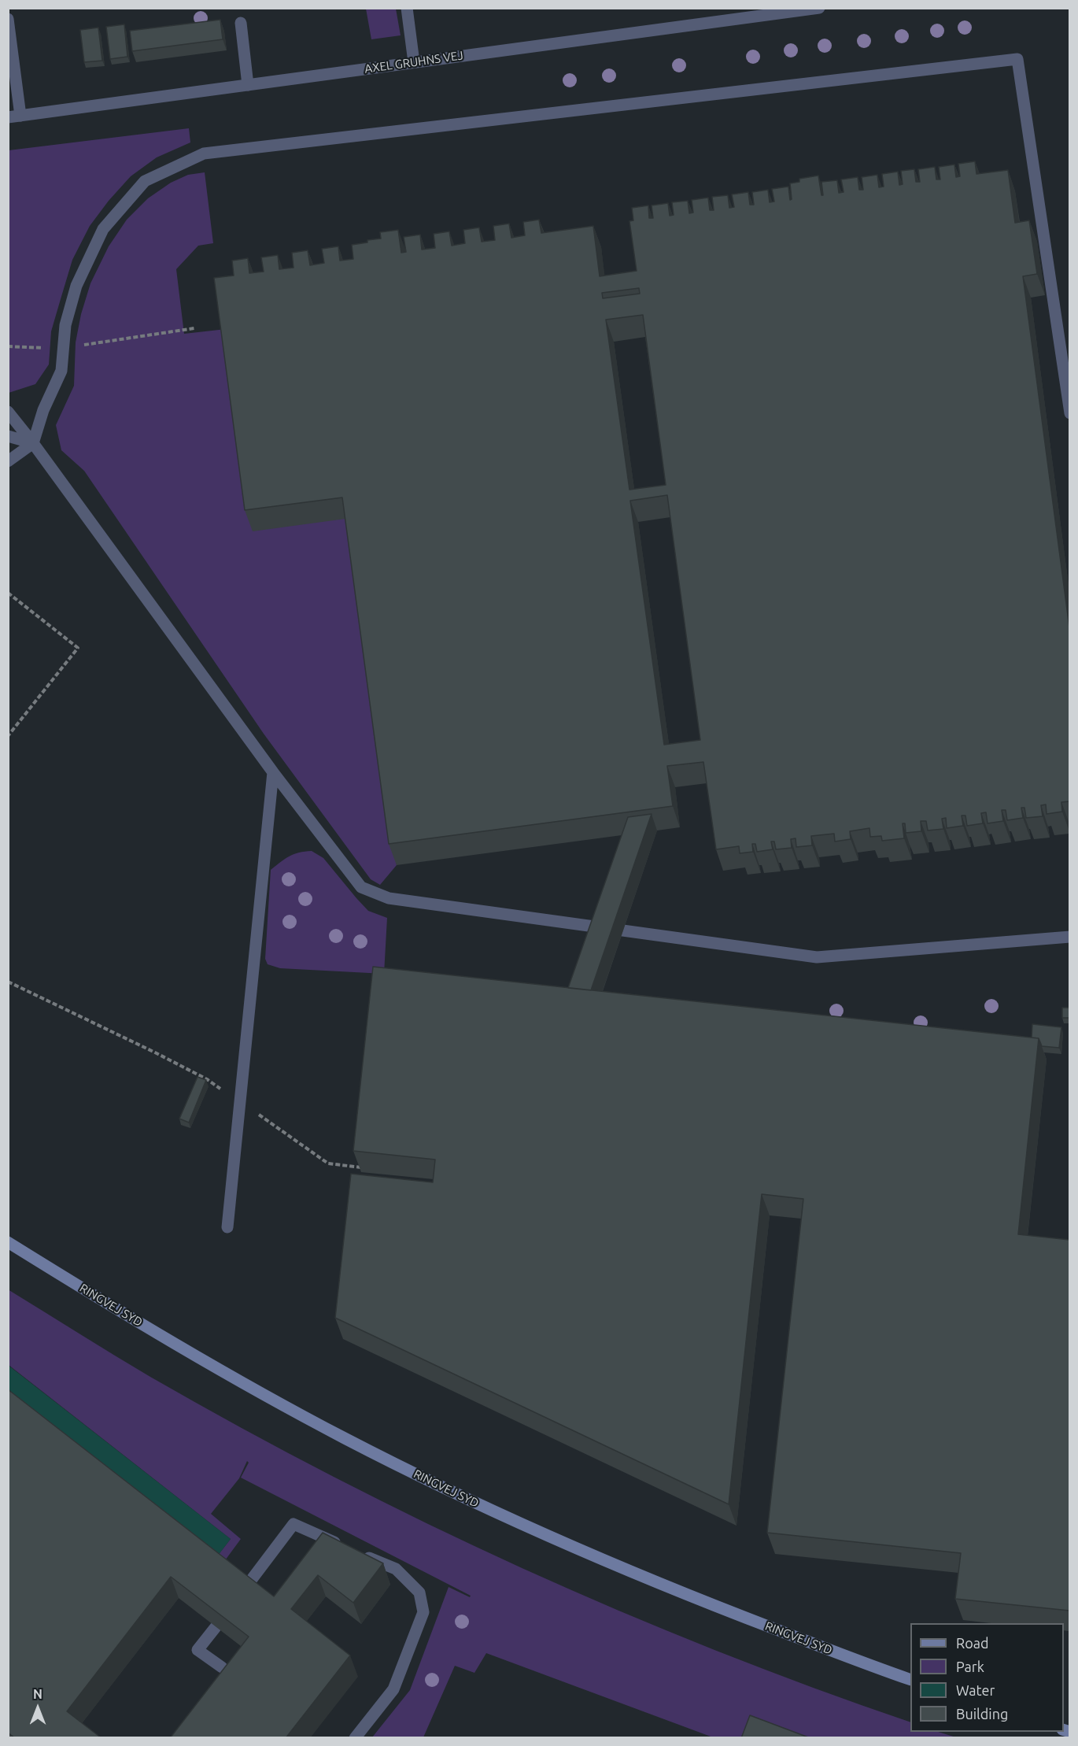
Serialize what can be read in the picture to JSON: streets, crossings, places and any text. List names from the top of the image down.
{
  "streets": {
    "main road": ["RINGVEJ SYD"],
    "street": ["AXEL GRUHNS VEJ"]
  },
  "legend": [
    "Road",
    "Park",
    "Water",
    "Building"
  ],
  "north": "top"
}
